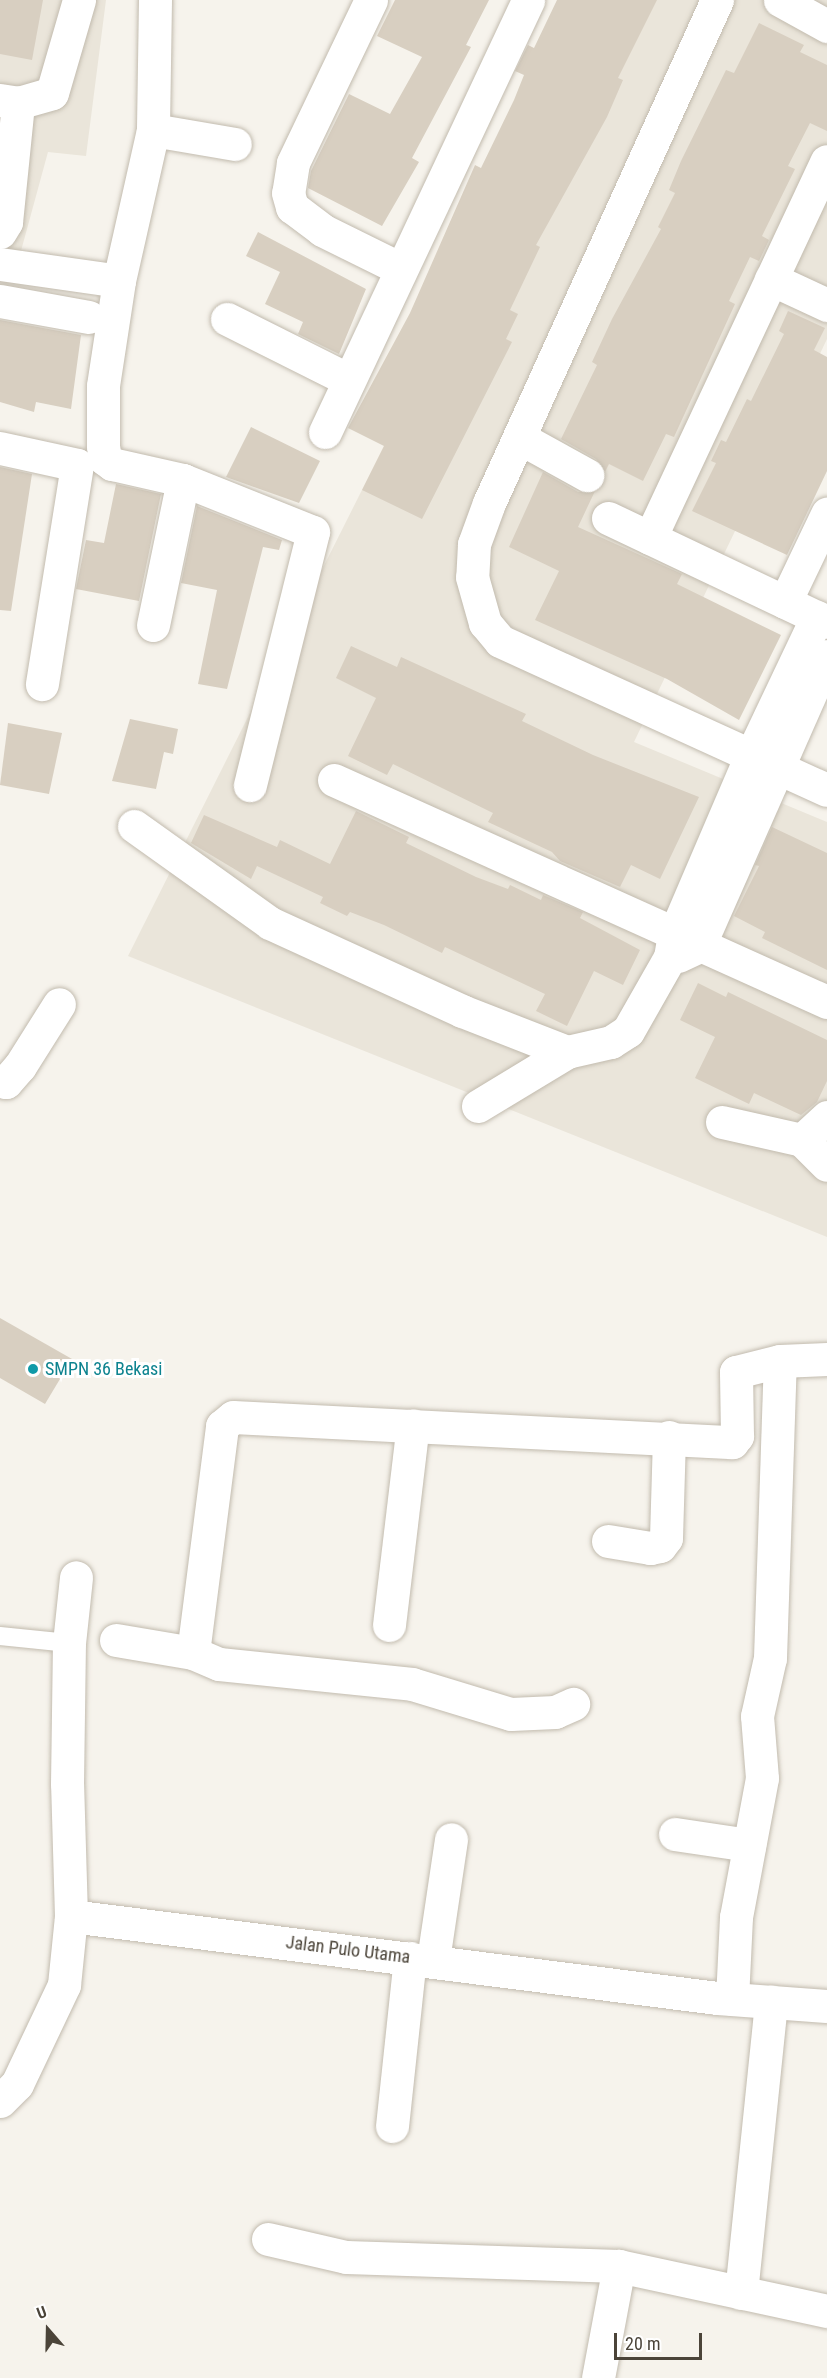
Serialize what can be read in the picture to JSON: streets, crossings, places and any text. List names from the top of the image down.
{
  "streets": {
    "street": ["Jalan Pulo Utama"]
  },
  "places": ["SMPN 36 Bekasi"],
  "scale_bar": "20 m",
  "north": "top"
}
